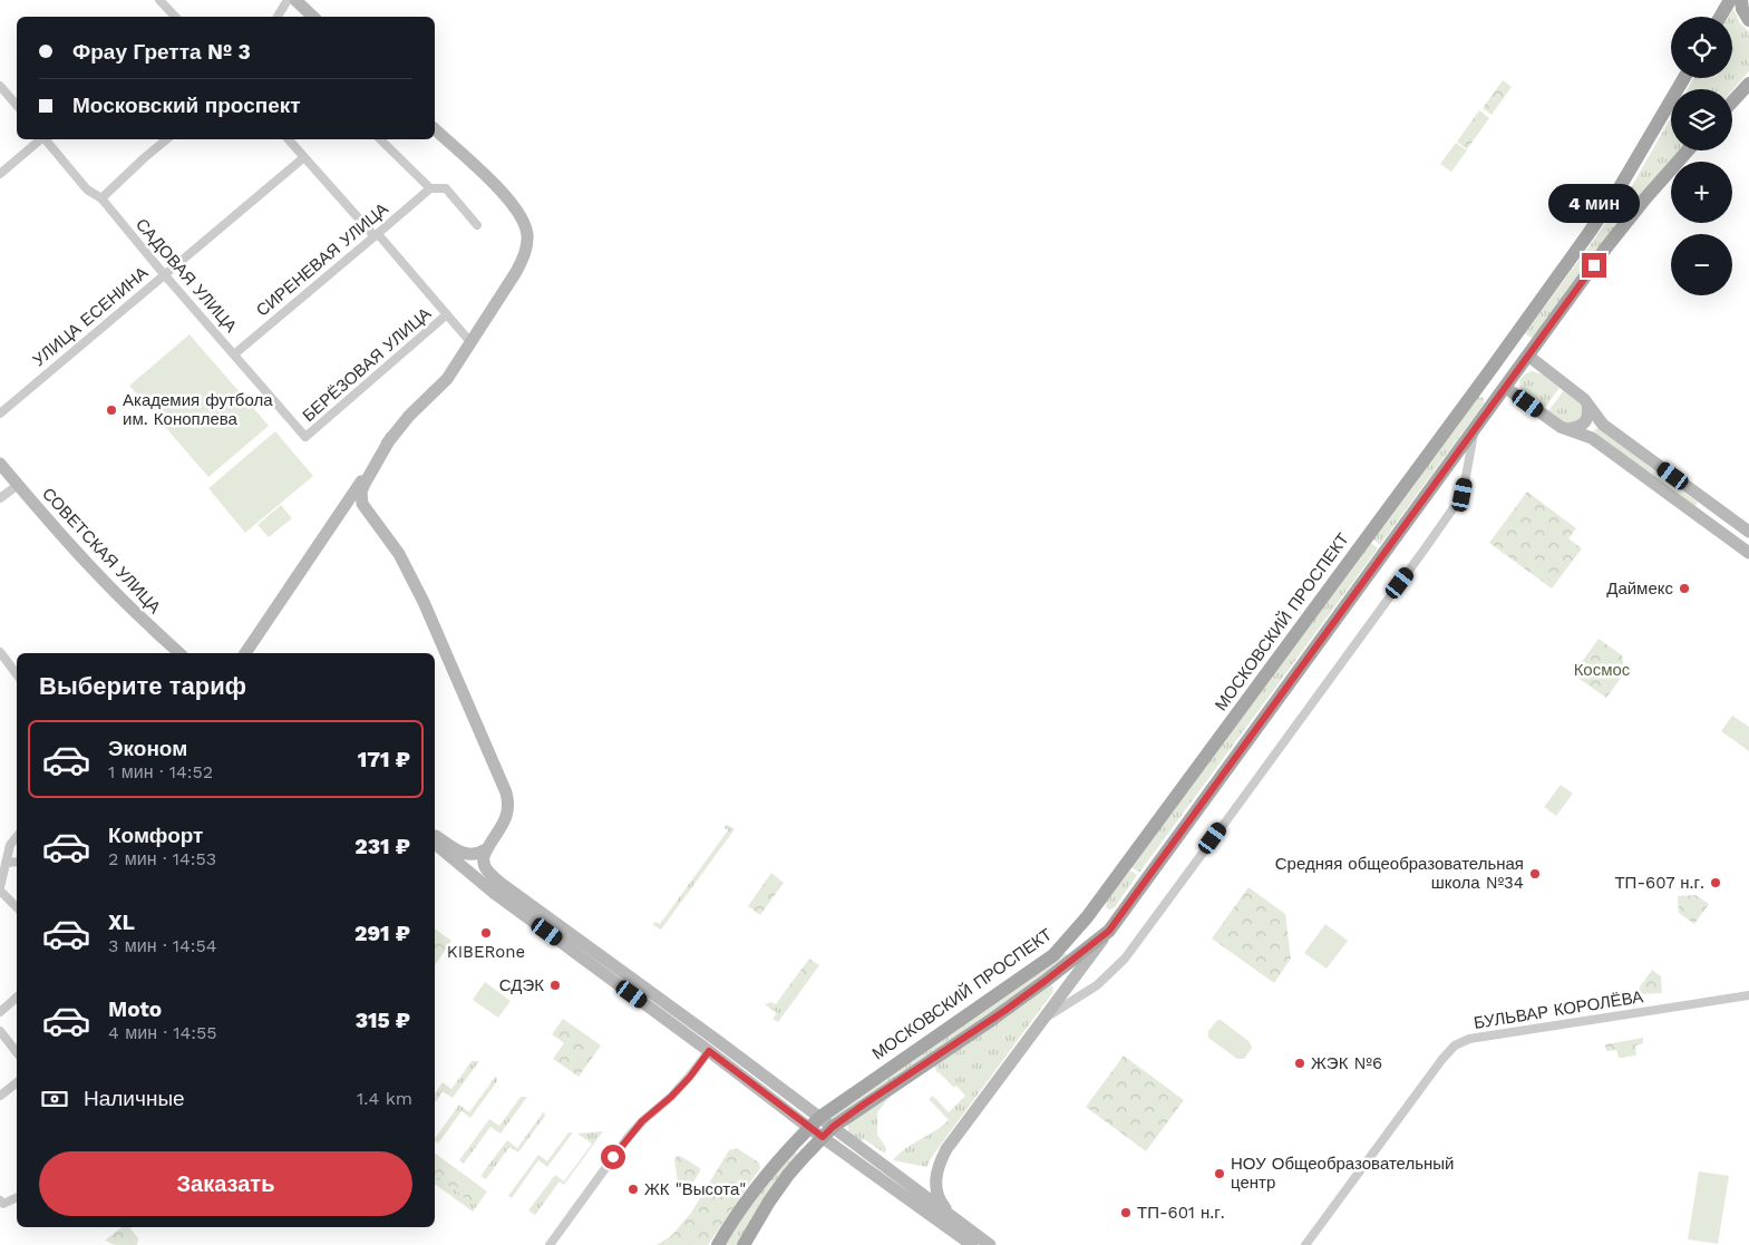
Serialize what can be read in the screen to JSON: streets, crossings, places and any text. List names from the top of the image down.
{
  "streets": {
    "main road": ["СОВЕТСКАЯ УЛИЦА", "МОСКОВСКИЙ ПРОСПЕКТ"],
    "street": [
      "СИРЕНЕВАЯ УЛИЦА",
      "САДОВАЯ УЛИЦА",
      "УЛИЦА ЕСЕНИНА",
      "БЕРЁЗОВАЯ УЛИЦА",
      "БУЛЬВАР КОРОЛЁВА"
    ]
  },
  "crossings": [
    ["СИРЕНЕВАЯ УЛИЦА", "САДОВАЯ УЛИЦА"],
    ["САДОВАЯ УЛИЦА", "УЛИЦА ЕСЕНИНА"],
    ["САДОВАЯ УЛИЦА", "БЕРЁЗОВАЯ УЛИЦА"]
  ],
  "parks": ["Космос"],
  "places": [
    "Академия футбола им. Коноплева",
    "Даймекс",
    "Средняя общеобразовательная школа №34",
    "ТП-607 н.г.",
    "KIBERone",
    "СДЭК",
    "ЖЭК №6",
    "НОУ Общеобразовательный центр",
    "ЖК \"Высота\"",
    "ТП-601 н.г."
  ],
  "page": {
    "map_buttons": ["+", "−"],
    "banner": ["Фрау Гретта № 3", "Московский проспект"],
    "bubble": "4 мин",
    "heading": "Выберите тариф",
    "list": [
      {
        "name": "Эконом",
        "note": "1 мин · 14:52",
        "value": "171 ₽"
      },
      {
        "name": "Комфорт",
        "note": "2 мин · 14:53",
        "value": "231 ₽"
      },
      {
        "name": "XL",
        "note": "3 мин · 14:54",
        "value": "291 ₽"
      },
      {
        "name": "Moto",
        "note": "4 мин · 14:55",
        "value": "315 ₽"
      }
    ],
    "pay": ["Наличные", "1.4 km"],
    "buttons": "Заказать"
  }
}
